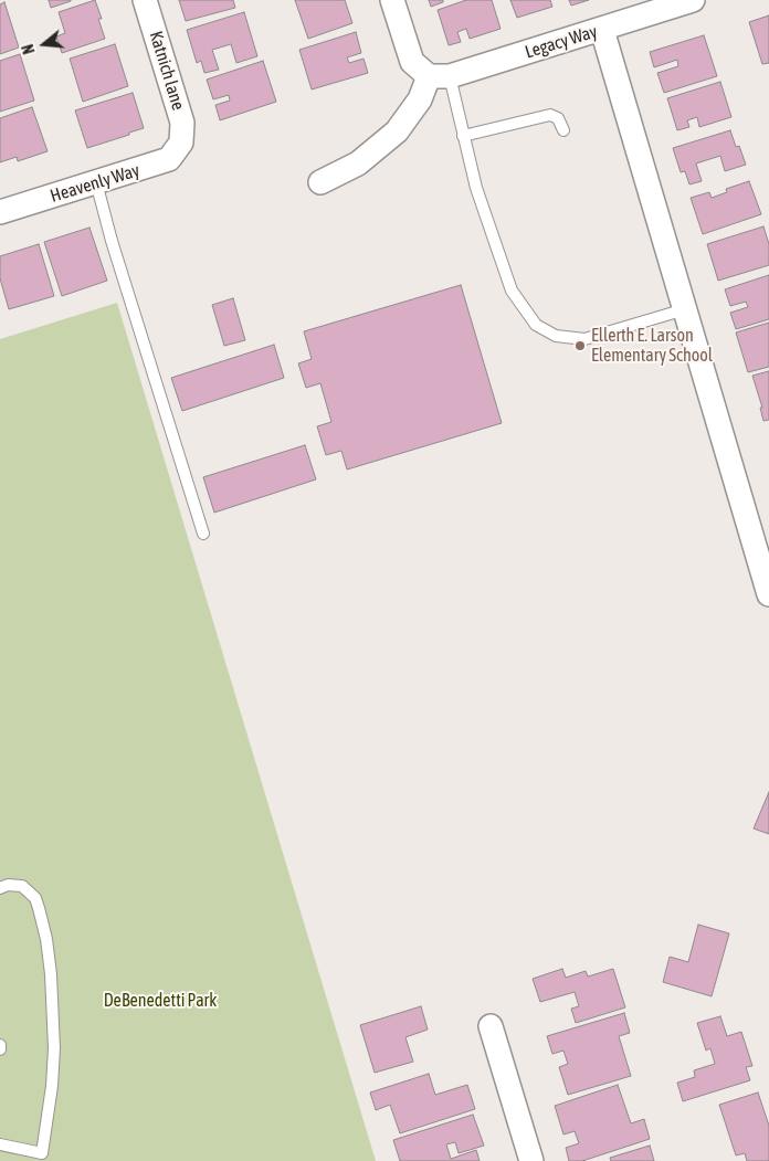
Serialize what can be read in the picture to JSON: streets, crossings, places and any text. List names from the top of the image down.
{
  "streets": {
    "street": ["Legacy Way", "Katnich lane", "Heavenly Way"]
  },
  "crossings": [
    ["Katnich lane", "Heavenly Way"]
  ],
  "parks": ["DeBenedetti Park"],
  "places": ["Ellerth E. Larson Elementary School"],
  "north": "left"
}
